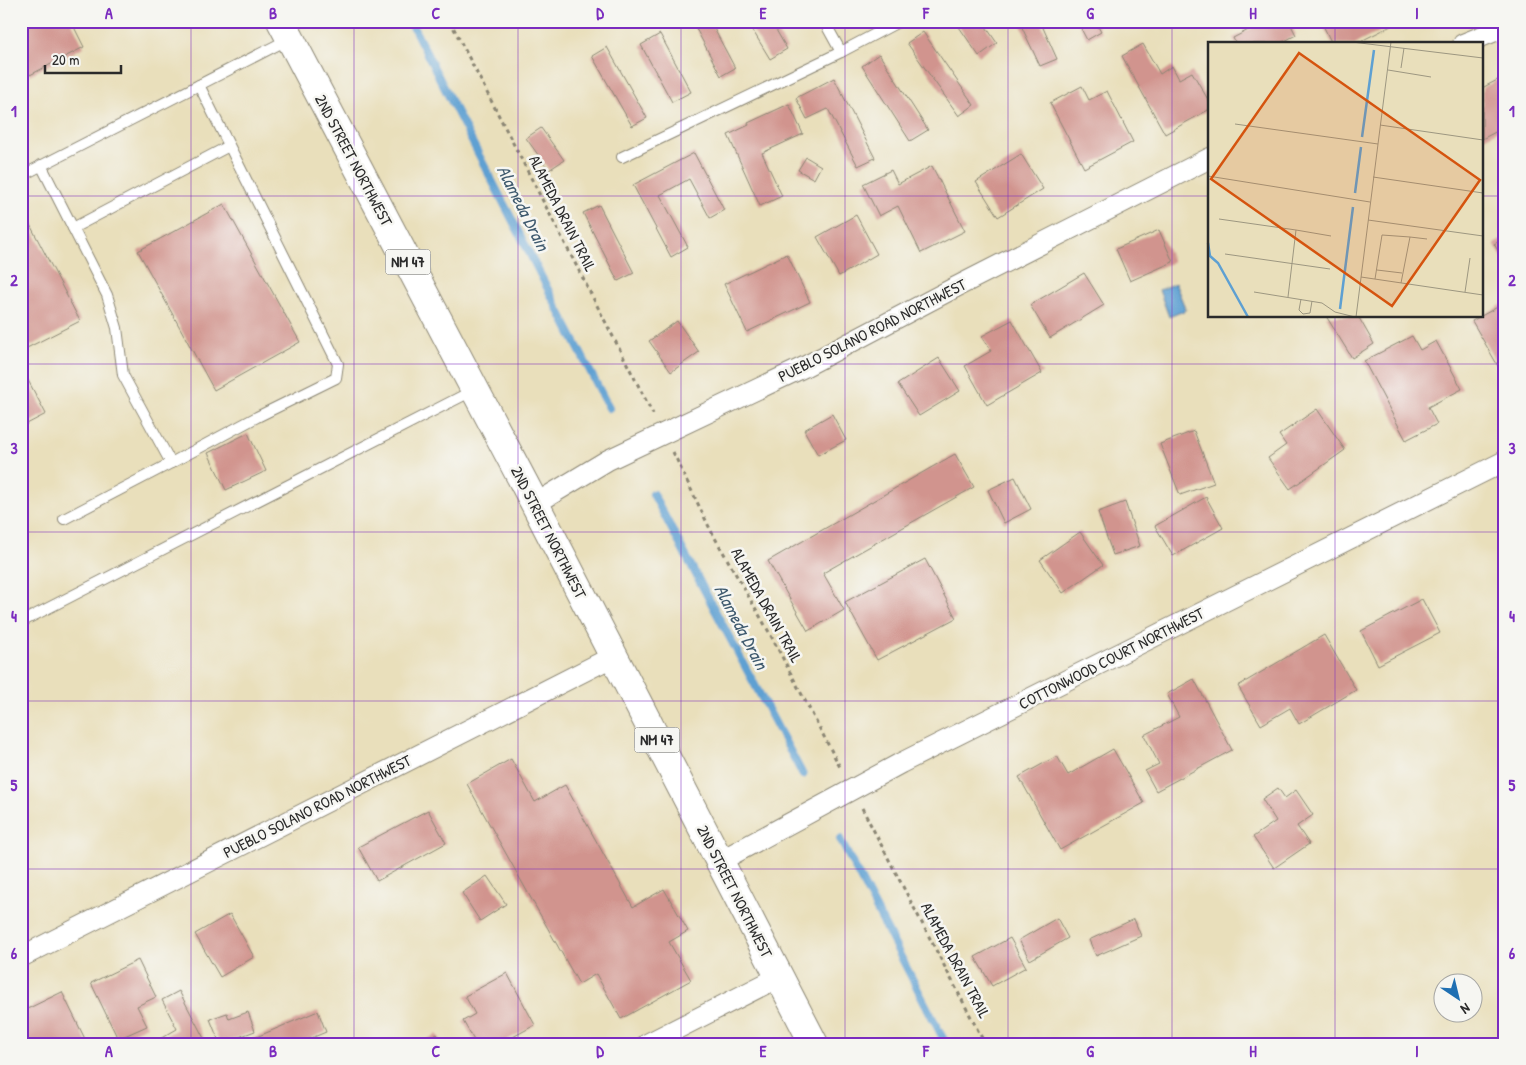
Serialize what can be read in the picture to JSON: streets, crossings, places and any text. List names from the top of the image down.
{
  "streets": {
    "main road": ["2ND STREET NORTHWEST", "NM 47"],
    "street": ["PUEBLO SOLANO ROAD NORTHWEST", "COTTONWOOD COURT NORTHWEST"],
    "path": ["ALAMEDA DRAIN TRAIL"]
  },
  "crossings": [
    ["2ND STREET NORTHWEST", "PUEBLO SOLANO ROAD NORTHWEST"],
    ["2ND STREET NORTHWEST", "COTTONWOOD COURT NORTHWEST"]
  ],
  "water": ["Alameda Drain"],
  "scale_bar": "20 m",
  "north": "bottom right",
  "grid": {
    "columns": [
      "A",
      "B",
      "C",
      "D",
      "E",
      "F",
      "G",
      "H",
      "I"
    ],
    "rows": [
      "1",
      "2",
      "3",
      "4",
      "5",
      "6"
    ]
  }
}
